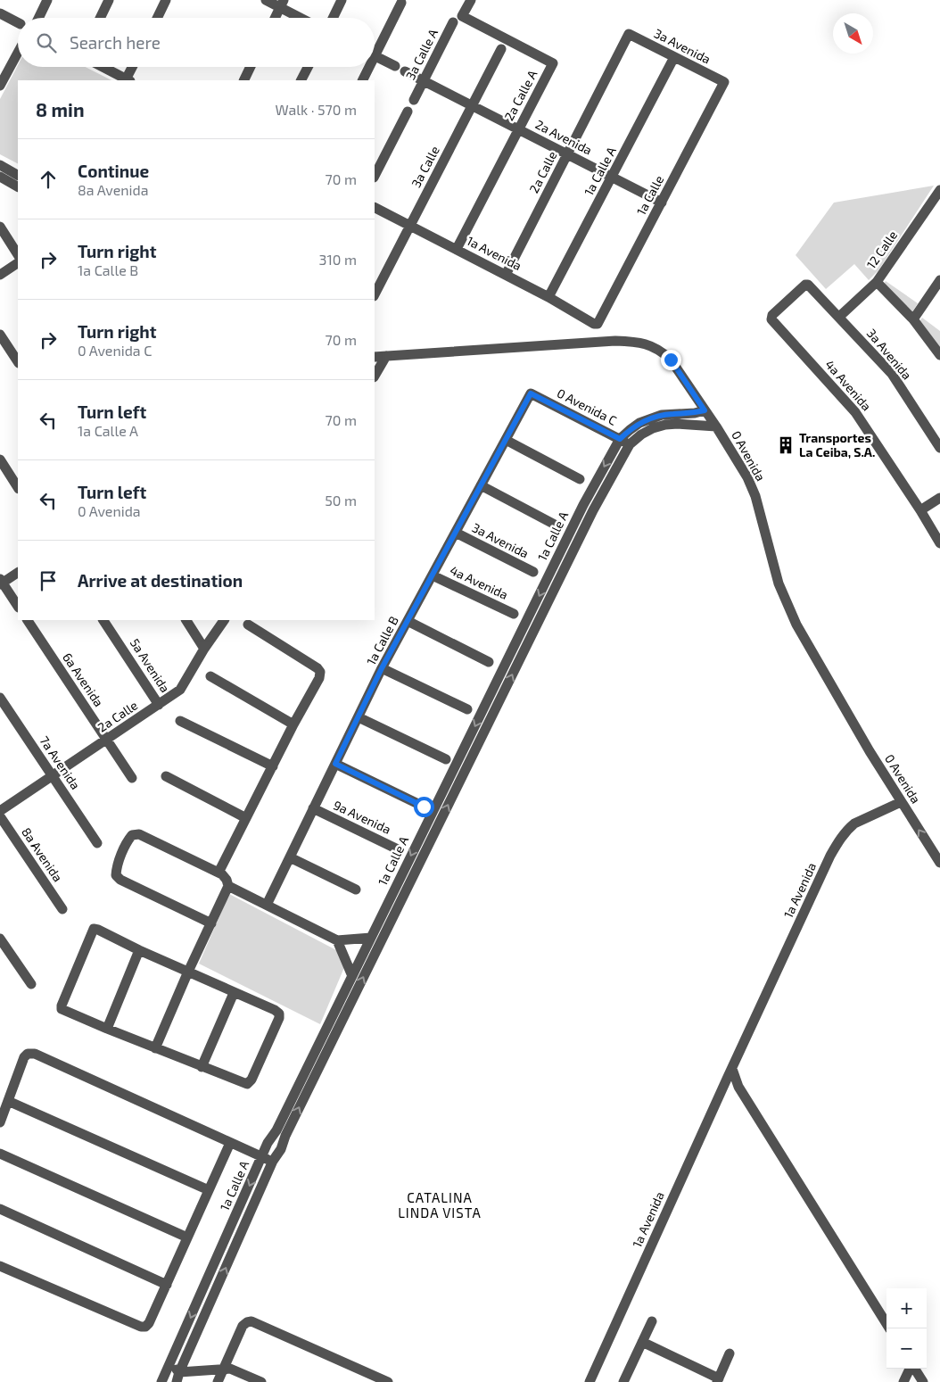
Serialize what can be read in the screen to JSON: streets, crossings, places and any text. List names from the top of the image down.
{
  "streets": {
    "street": [
      "3a Avenida",
      "3a Calle A",
      "2a Calle A",
      "2a Avenida",
      "3a Calle",
      "1a Calle A",
      "2a Calle",
      "1a Calle",
      "12 Calle",
      "1a Avenida",
      "4a Avenida",
      "0 Avenida C",
      "0 Avenida",
      "1a Calle B",
      "5a Avenida",
      "6a Avenida",
      "7a Avenida",
      "9a Avenida",
      "8a Avenida"
    ]
  },
  "crossings": [
    ["3a Avenida", "1a Calle A"],
    ["3a Avenida", "2a Calle"],
    ["3a Avenida", "1a Calle"],
    ["3a Avenida", "12 Calle"],
    ["3a Avenida", "4a Avenida"],
    ["3a Avenida", "1a Calle B"],
    ["3a Calle A", "2a Avenida"],
    ["2a Calle A", "2a Avenida"],
    ["2a Calle A", "1a Avenida"],
    ["2a Avenida", "3a Calle"],
    ["2a Avenida", "1a Calle A"],
    ["2a Avenida", "2a Calle"],
    ["2a Avenida", "1a Calle"],
    ["3a Calle", "1a Avenida"],
    ["1a Calle A", "1a Avenida"],
    ["1a Calle A", "0 Avenida C"],
    ["1a Calle A", "0 Avenida"],
    ["2a Calle", "1a Avenida"],
    ["2a Calle", "5a Avenida"],
    ["2a Calle", "6a Avenida"],
    ["2a Calle", "7a Avenida"],
    ["1a Calle", "1a Avenida"],
    ["1a Avenida", "0 Avenida"],
    ["4a Avenida", "1a Calle B"],
    ["0 Avenida C", "1a Calle B"],
    ["1a Calle B", "9a Avenida"]
  ],
  "districts": ["CATALINA LINDA VISTA"],
  "places": {
    "building": ["Transportes La Ceiba, S.A."]
  },
  "north": "bottom right",
  "page": {
    "search": "Search here",
    "heading": ["8 min", "Walk · 570 m"],
    "list": [
      ["Continue", "8a Avenida", "70 m"],
      ["Turn right", "1a Calle B", "310 m"],
      ["Turn right", "0 Avenida C", "70 m"],
      ["Turn left", "1a Calle A", "70 m"],
      ["Turn left", "0 Avenida", "50 m"],
      "Arrive at destination"
    ],
    "map_buttons": ["+", "−"]
  }
}
